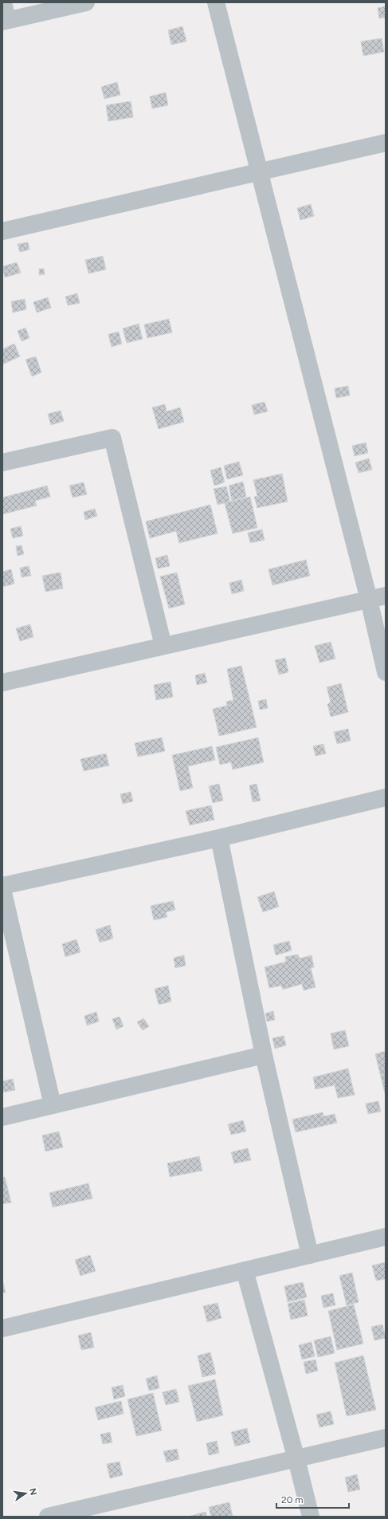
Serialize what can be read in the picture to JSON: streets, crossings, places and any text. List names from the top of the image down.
{
  "scale_bar": "20 m",
  "north": "right"
}
